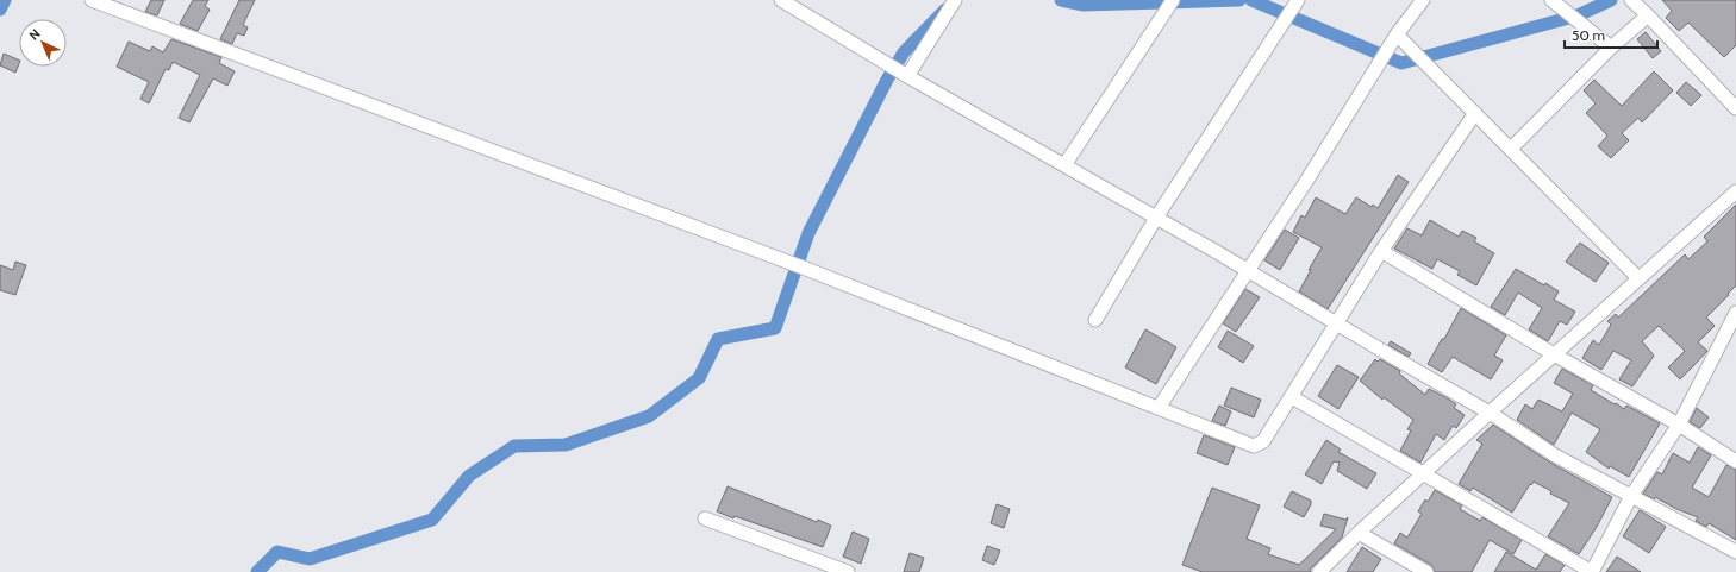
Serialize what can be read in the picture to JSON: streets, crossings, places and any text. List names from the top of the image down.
{
  "scale_bar": "50 m",
  "north": "top left"
}
